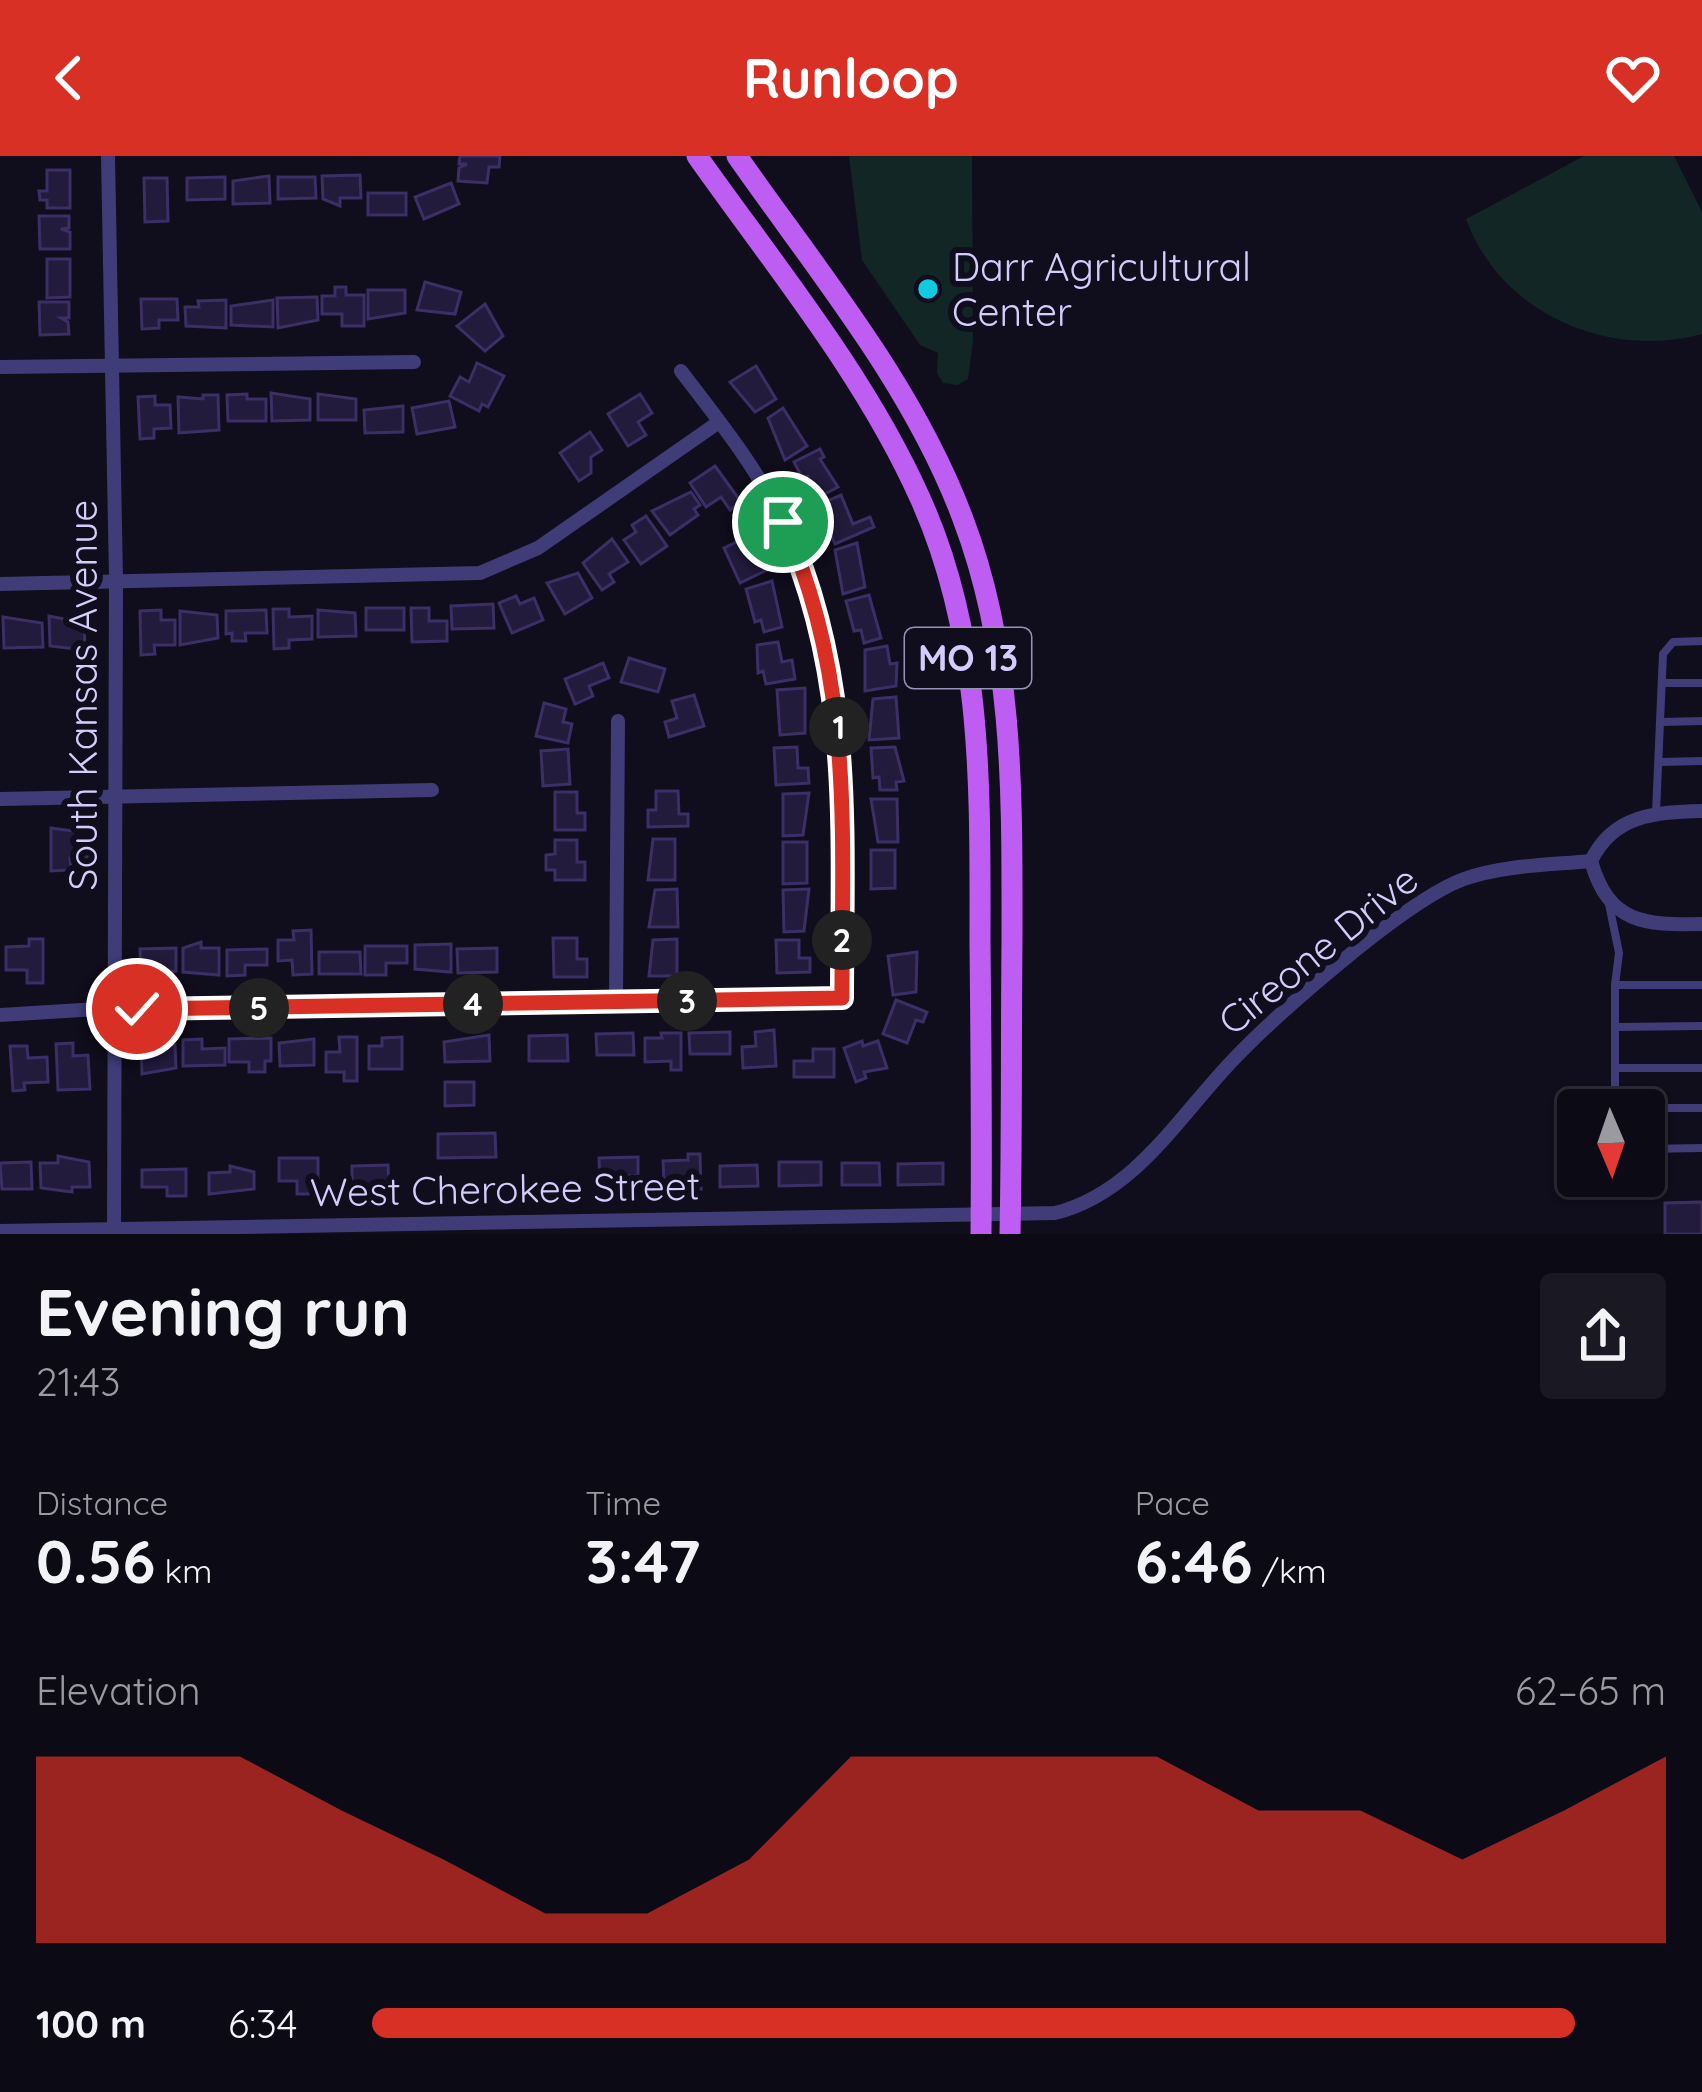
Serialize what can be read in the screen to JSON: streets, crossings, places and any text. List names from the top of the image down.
{
  "streets": {
    "main road": ["MO 13"],
    "street": ["South Kansas Avenue", "Cireone Drive", "West Cherokee Street"]
  },
  "crossings": [
    ["MO 13", "Cireone Drive"],
    ["MO 13", "West Cherokee Street"],
    ["South Kansas Avenue", "West Cherokee Street"],
    ["Cireone Drive", "West Cherokee Street"]
  ],
  "places": ["Darr Agricultural Center"],
  "north": "bottom",
  "page": {
    "header": "Runloop",
    "pins": [
      "1",
      "2",
      "3",
      "4",
      "5"
    ],
    "heading": ["Evening run", "21:43"],
    "stats": [
      ["Distance", "0.56 km"],
      ["Time", "3:47"],
      ["Pace", "6:46 /km"]
    ],
    "chart": ["Elevation", "62–65 m"],
    "list": [
      {
        "name": "100 m",
        "note": "6:34"
      }
    ]
  }
}
